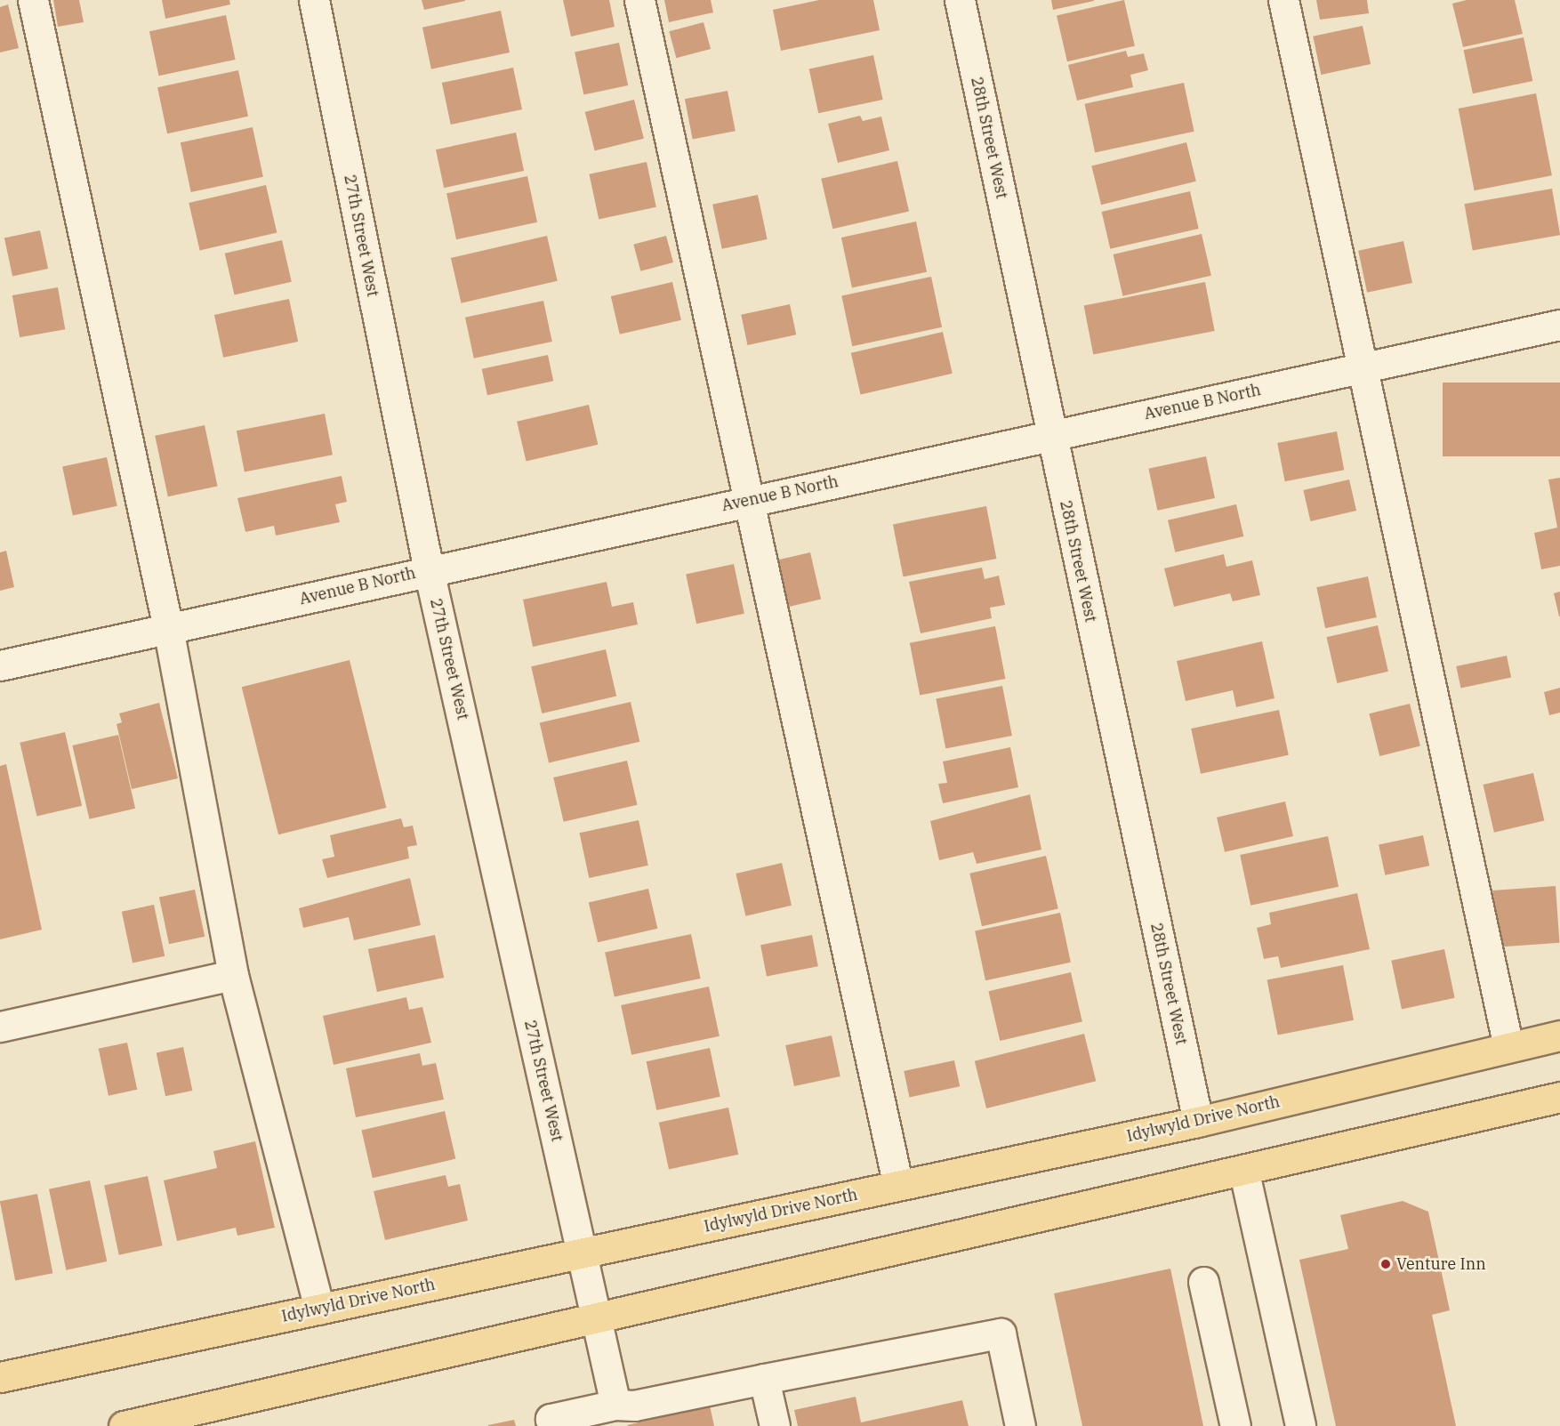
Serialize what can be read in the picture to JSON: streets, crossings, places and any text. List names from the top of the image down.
{
  "streets": {
    "main road": ["Idylwyld Drive North"],
    "street": ["28th Street West", "27th Street West", "Avenue B North"]
  },
  "crossings": [
    ["28th Street West", "Avenue B North"],
    ["28th Street West", "Idylwyld Drive North"],
    ["27th Street West", "Avenue B North"],
    ["27th Street West", "Idylwyld Drive North"]
  ],
  "places": ["Venture Inn"]
}
